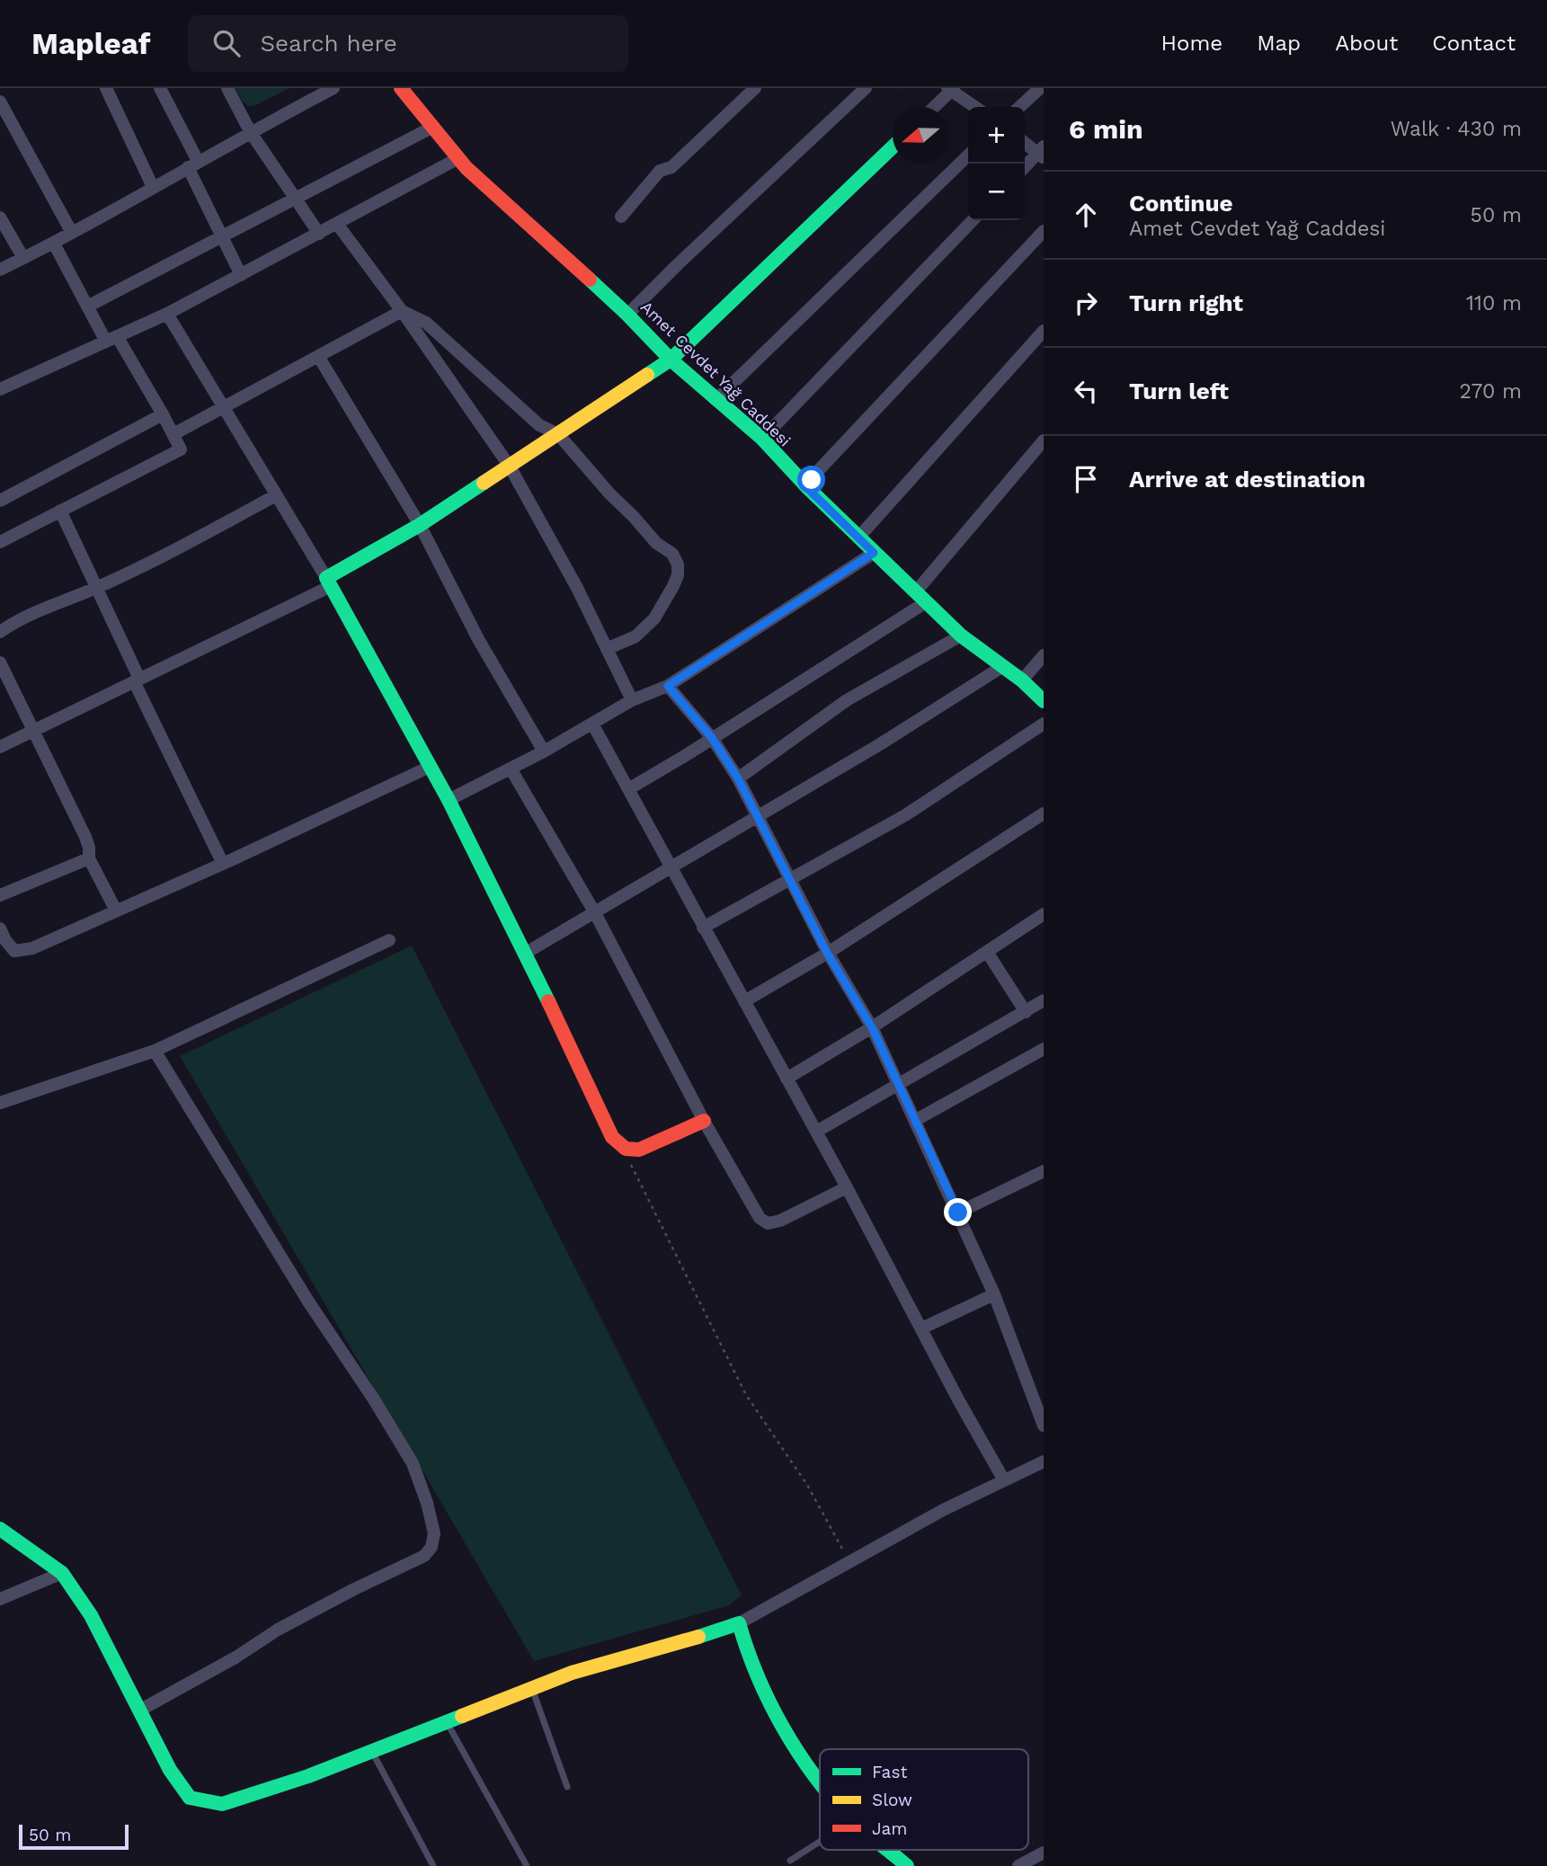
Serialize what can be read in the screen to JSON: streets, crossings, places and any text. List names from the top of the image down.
{
  "streets": {
    "street": ["Amet Cevdet Yağ Caddesi"]
  },
  "legend": ["Fast", "Slow", "Jam"],
  "scale_bar": "50 m",
  "north": "left",
  "page": {
    "header": "Mapleaf",
    "search": "Search here",
    "nav": [
      "Home",
      "Map",
      "About",
      "Contact"
    ],
    "heading": ["6 min", "Walk · 430 m"],
    "map_buttons": ["+", "−"],
    "list": [
      ["Continue", "Amet Cevdet Yağ Caddesi", "50 m"],
      ["Turn right", "110 m"],
      ["Turn left", "270 m"],
      "Arrive at destination"
    ],
    "scale": "50 m"
  }
}
